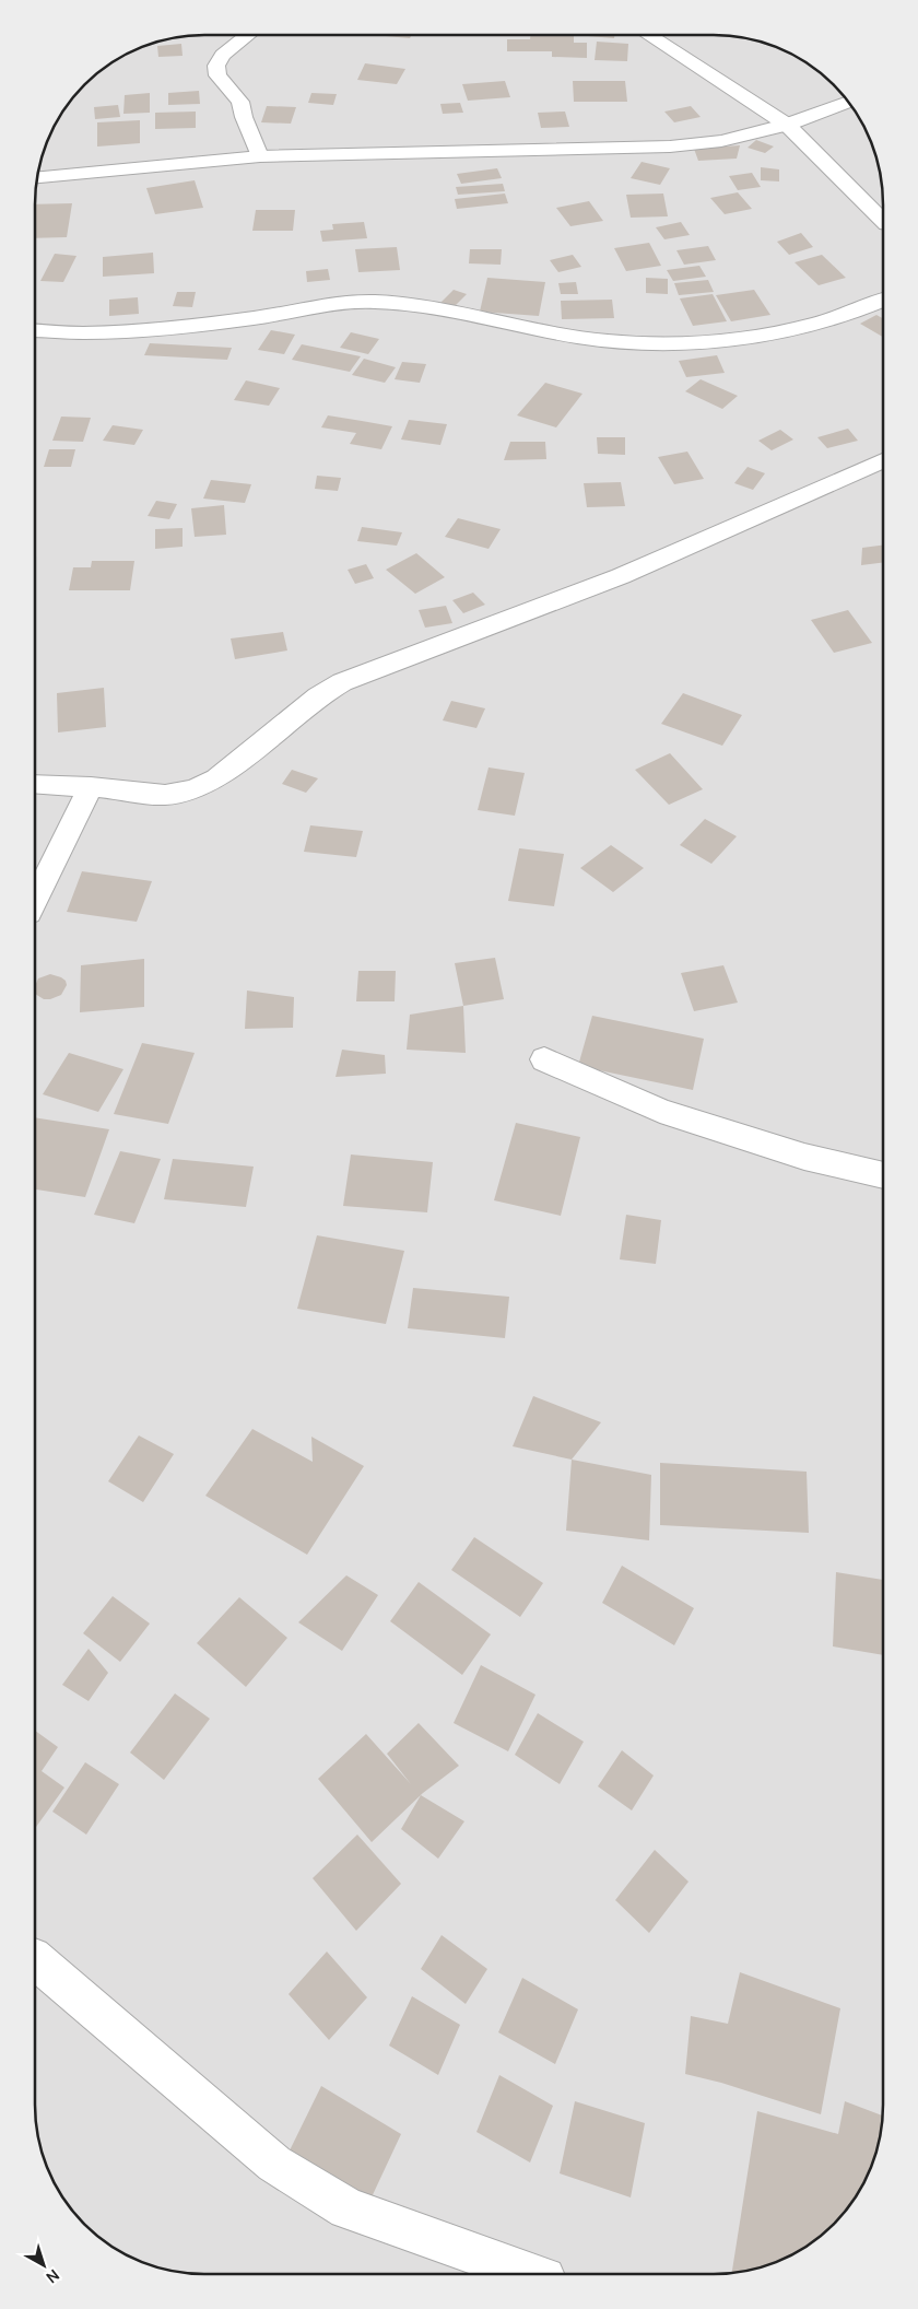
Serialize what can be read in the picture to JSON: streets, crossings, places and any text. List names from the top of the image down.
{
  "north": "bottom right"
}
